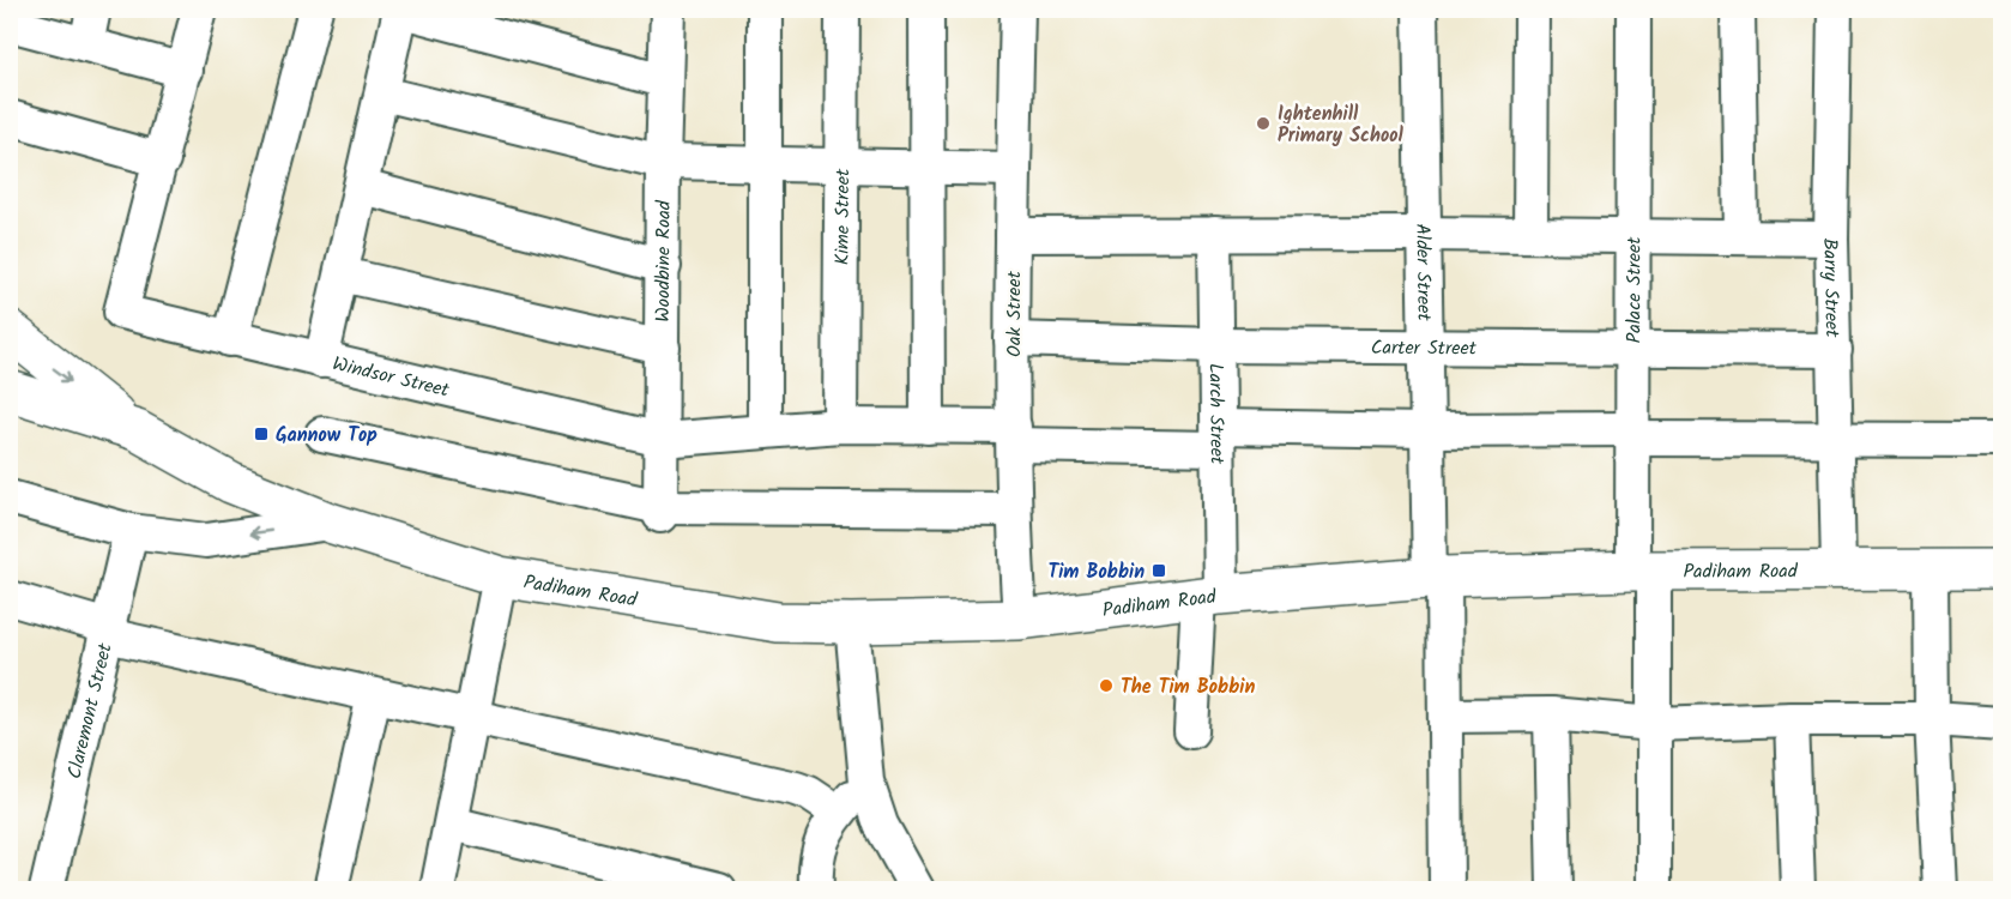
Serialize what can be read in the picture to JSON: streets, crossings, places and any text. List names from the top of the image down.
{
  "streets": {
    "main road": ["Padiham Road"],
    "street": [
      "Kime Street",
      "Woodbine Road",
      "Alder Street",
      "Barry Street",
      "Palace Street",
      "Oak Street",
      "Carter Street",
      "Windsor Street",
      "Larch Street",
      "Claremont Street"
    ]
  },
  "crossings": [
    ["Kime Street", "Windsor Street"],
    ["Woodbine Road", "Windsor Street"],
    ["Alder Street", "Carter Street"],
    ["Alder Street", "Windsor Street"],
    ["Alder Street", "Padiham Road"],
    ["Barry Street", "Carter Street"],
    ["Barry Street", "Windsor Street"],
    ["Barry Street", "Padiham Road"],
    ["Palace Street", "Carter Street"],
    ["Palace Street", "Windsor Street"],
    ["Palace Street", "Padiham Road"],
    ["Oak Street", "Carter Street"],
    ["Oak Street", "Windsor Street"],
    ["Oak Street", "Padiham Road"],
    ["Carter Street", "Larch Street"],
    ["Windsor Street", "Larch Street"],
    ["Larch Street", "Padiham Road"],
    ["Padiham Road", "Claremont Street"]
  ],
  "places": {
    "other": ["Ightenhill Primary School", "The Tim Bobbin"],
    "transit": ["Gannow Top", "Tim Bobbin"]
  }
}
